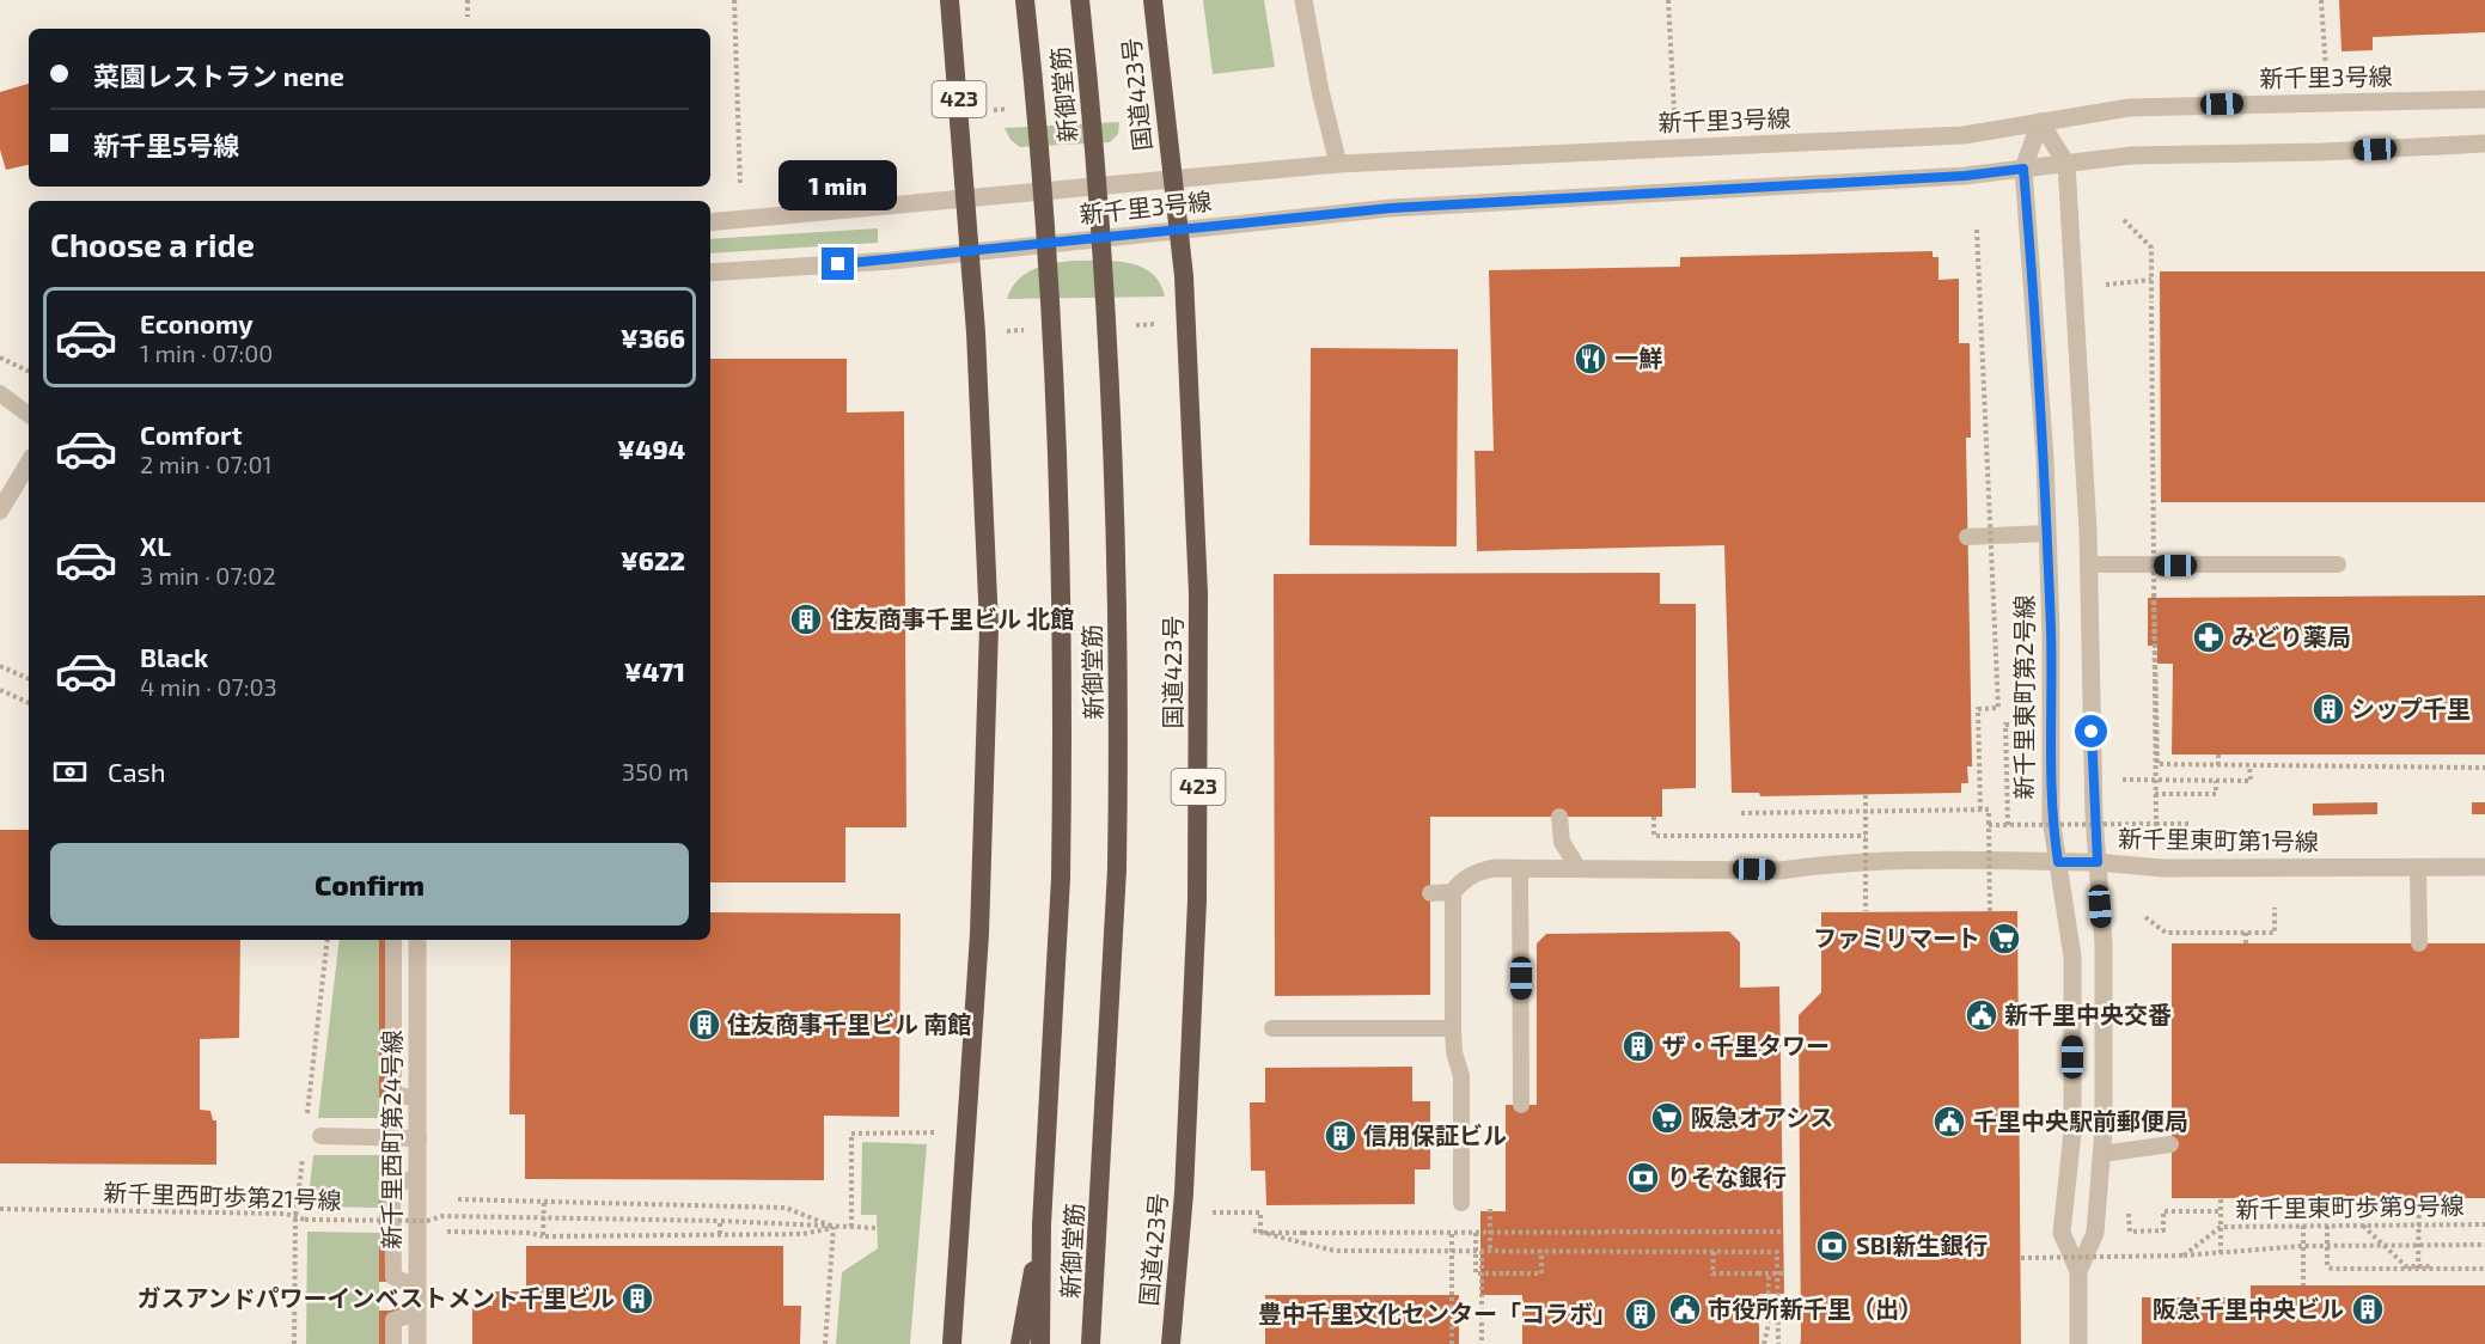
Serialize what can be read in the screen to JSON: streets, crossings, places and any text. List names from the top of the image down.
{
  "streets": {
    "highway": ["新御堂筋", "国道423号", "423"],
    "street": [
      "新千里3号線",
      "新千里東町第2号線",
      "新千里東町第1号線",
      "新千里西町第24号線"
    ],
    "path": ["新千里西町歩第21号線", "新千里東町歩第9号線"]
  },
  "crossings": [
    ["新千里3号線", "国道423号"],
    ["新千里3号線", "423"],
    ["新千里3号線", "新千里東町第2号線"],
    ["新千里3号線", "新千里東町第1号線"],
    ["新千里東町第2号線", "新千里東町第1号線"]
  ],
  "places": {
    "restaurant": ["一鮮"],
    "building": [
      "住友商事千里ビル 北館",
      "シップ千里",
      "住友商事千里ビル 南館",
      "ザ・千里タワー",
      "信用保証ビル",
      "ガスアンドパワーインベストメント千里ビル",
      "阪急千里中央ビル",
      "豊中千里文化センター「コラボ」"
    ],
    "pharmacy": ["みどり薬局"],
    "supermarket": ["ファミリマート", "阪急オアシス"],
    "public building": ["新千里中央交番", "千里中央駅前郵便局", "市役所新千里（出）"],
    "bank": ["りそな銀行", "SBI新生銀行"]
  },
  "page": {
    "banner": ["菜園レストラン nene", "新千里5号線"],
    "bubble": "1 min",
    "heading": "Choose a ride",
    "list": [
      {
        "name": "Economy",
        "note": "1 min · 07:00",
        "value": "¥366"
      },
      {
        "name": "Comfort",
        "note": "2 min · 07:01",
        "value": "¥494"
      },
      {
        "name": "XL",
        "note": "3 min · 07:02",
        "value": "¥622"
      },
      {
        "name": "Black",
        "note": "4 min · 07:03",
        "value": "¥471"
      }
    ],
    "pay": ["Cash", "350 m"],
    "buttons": "Confirm"
  }
}
